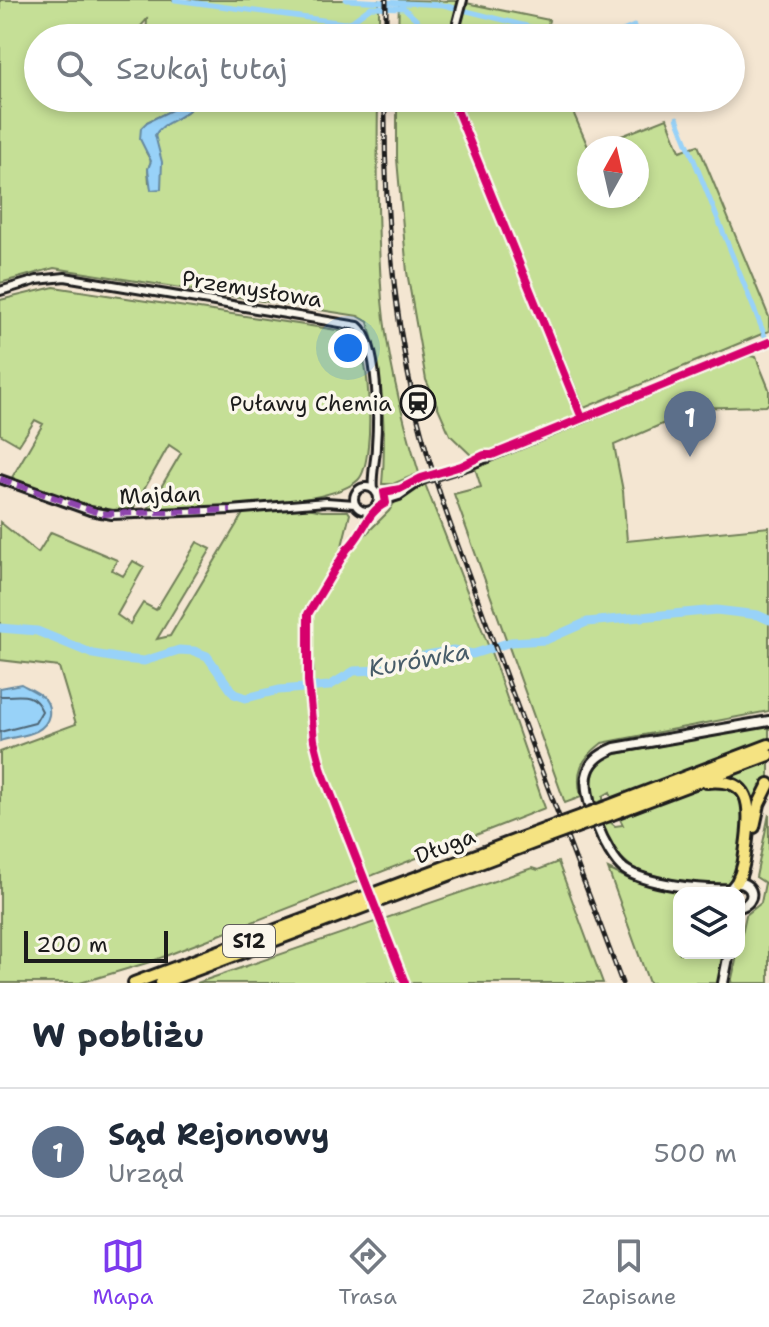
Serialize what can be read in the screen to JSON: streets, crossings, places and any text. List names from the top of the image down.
{
  "streets": {
    "highway": ["Długa", "S12"],
    "street": ["Przemysłowa", "Majdan"]
  },
  "crossings": [
    ["Przemysłowa", "Majdan"],
    ["Długa", "S12"]
  ],
  "water": ["Kurówka"],
  "places": {
    "station": ["Puławy Chemia"]
  },
  "scale_bar": "200 m",
  "north": "top",
  "page": {
    "search": "Szukaj tutaj",
    "pins": "1",
    "scale": "200 m",
    "heading": "W pobliżu",
    "list": [
      {
        "mark": "1",
        "name": "Sąd Rejonowy",
        "note": "Urząd",
        "value": "500 m"
      }
    ],
    "nav": ["Mapa", "Trasa", "Zapisane"]
  }
}
